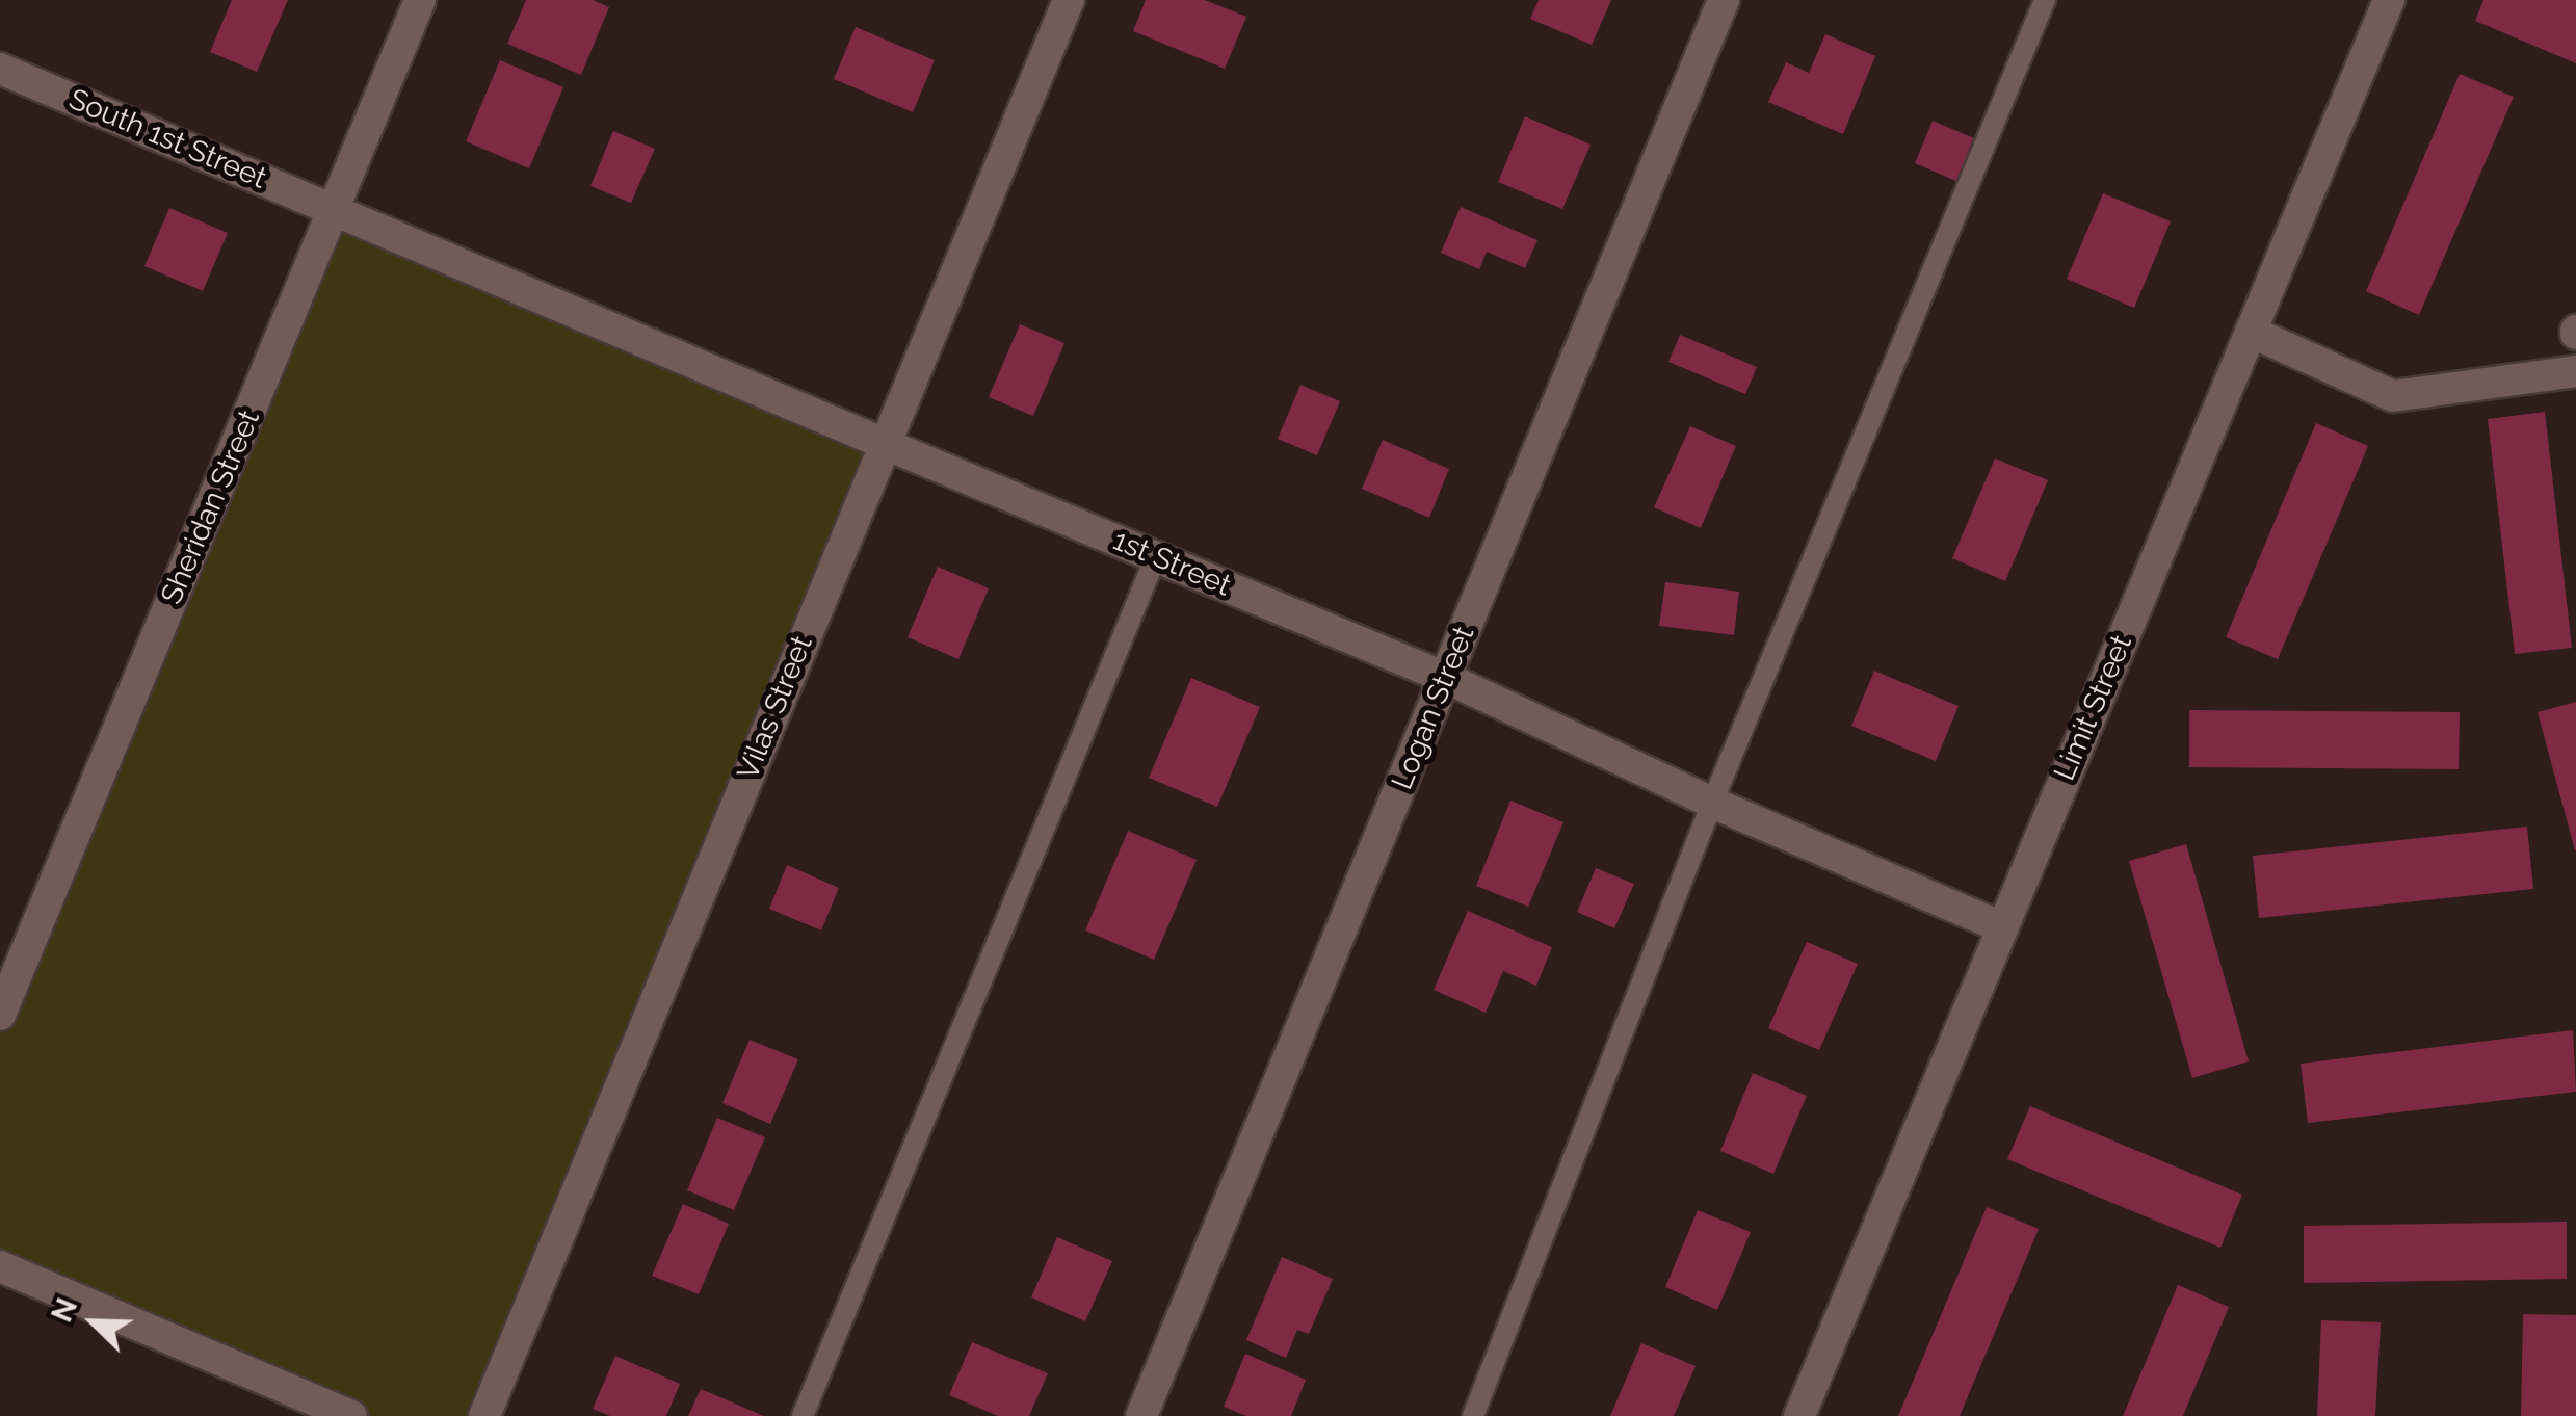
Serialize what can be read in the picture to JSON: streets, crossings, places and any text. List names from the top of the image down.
{
  "streets": {
    "street": [
      "South 1st Street",
      "Sheridan Street",
      "1st Street",
      "Vilas Street",
      "Logan Street",
      "Limit Street"
    ]
  },
  "crossings": [
    ["South 1st Street", "Sheridan Street"],
    ["South 1st Street", "1st Street"],
    ["Sheridan Street", "1st Street"],
    ["1st Street", "Vilas Street"],
    ["1st Street", "Logan Street"],
    ["1st Street", "Limit Street"]
  ],
  "north": "top left"
}
